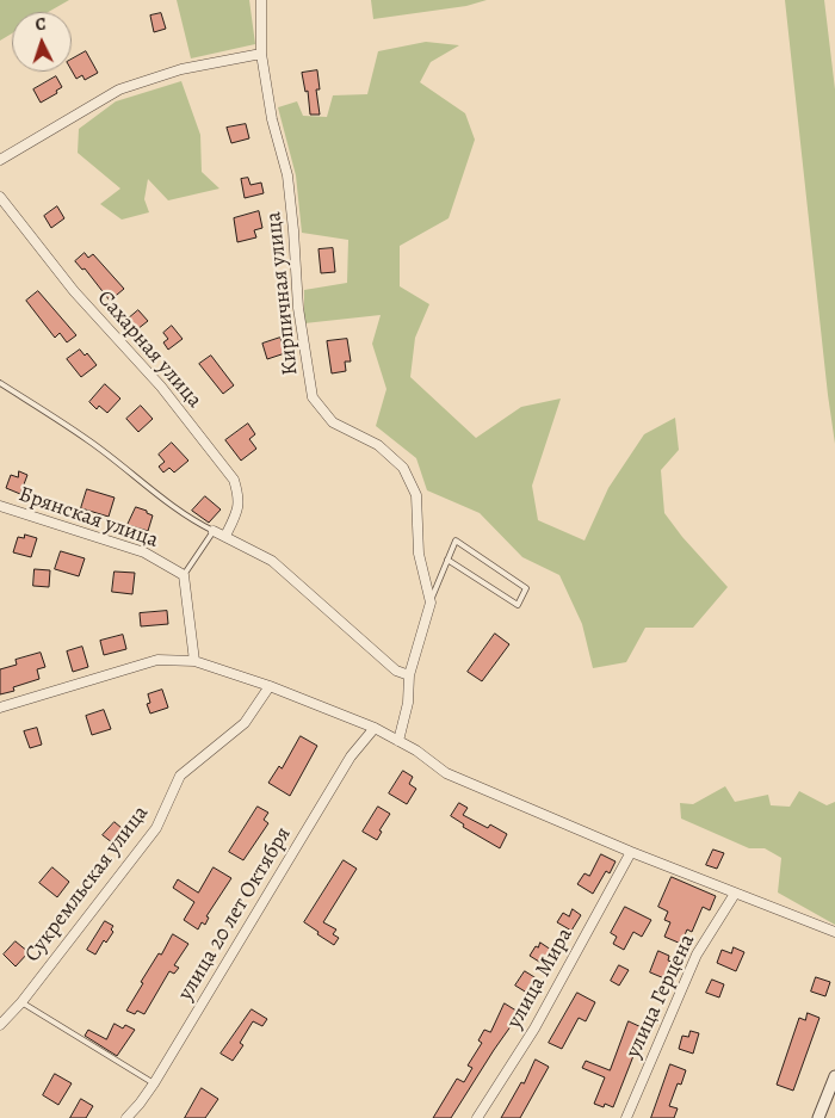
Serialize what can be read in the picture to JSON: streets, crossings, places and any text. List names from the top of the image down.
{
  "streets": {
    "street": [
      "Кирпичная улица",
      "Сахарная улица",
      "Брянская улица",
      "Сукремльская улица",
      "улица 20 лет Октября",
      "улица Мира",
      "улица Герцена"
    ]
  },
  "north": "top"
}
